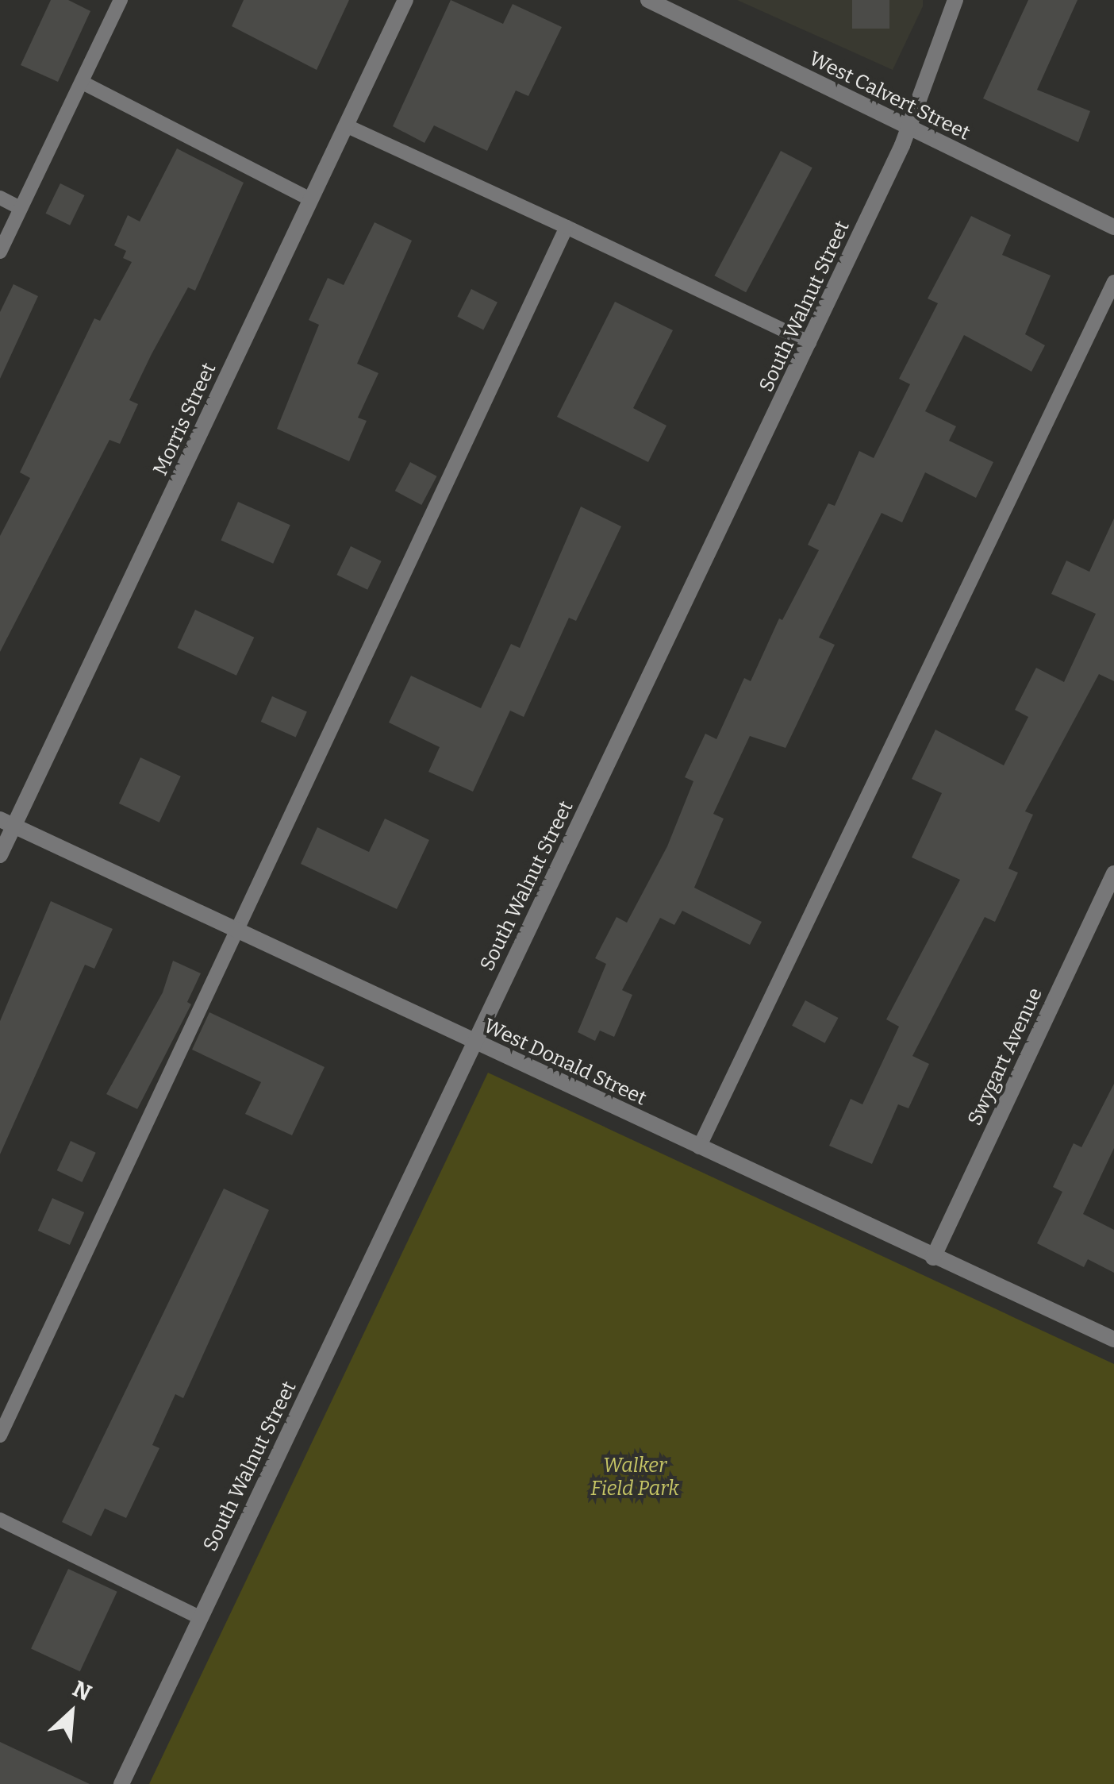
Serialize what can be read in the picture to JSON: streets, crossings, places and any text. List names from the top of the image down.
{
  "streets": {
    "street": [
      "West Calvert Street",
      "South Walnut Street",
      "Morris Street",
      "Swygart Avenue",
      "West Donald Street"
    ]
  },
  "crossings": [
    ["West Calvert Street", "South Walnut Street"],
    ["South Walnut Street", "West Donald Street"],
    ["Morris Street", "West Donald Street"],
    ["Swygart Avenue", "West Donald Street"]
  ],
  "parks": ["Walker Field Park"],
  "north": "top right"
}
